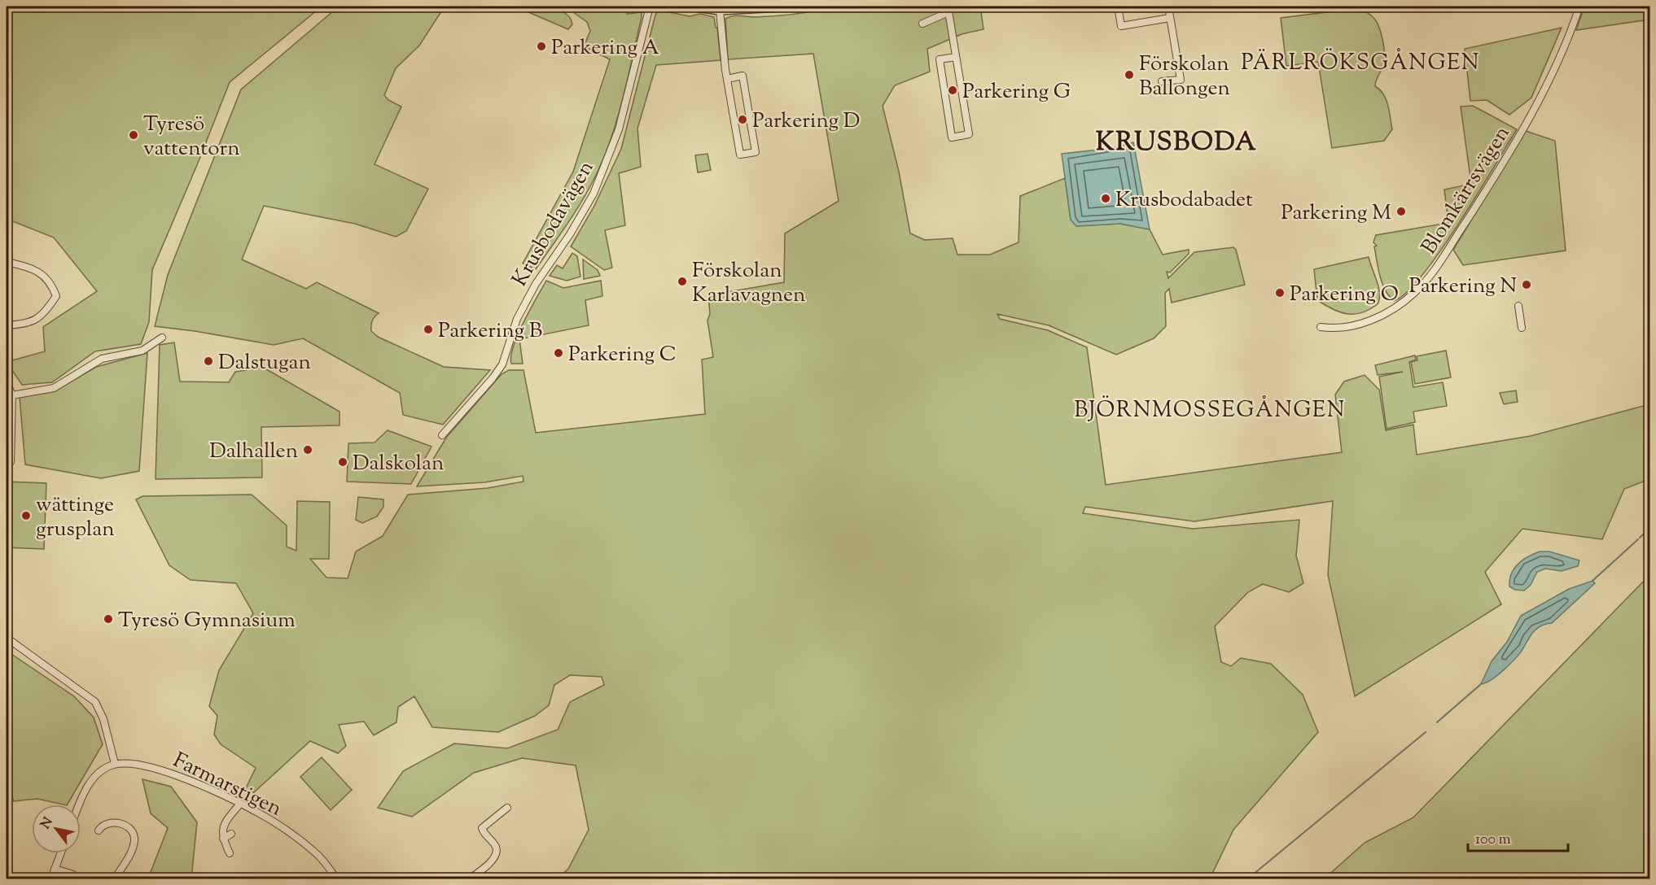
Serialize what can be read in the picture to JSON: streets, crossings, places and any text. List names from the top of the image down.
{
  "streets": {
    "street": ["Blomkärrsvägen", "Krusbodavägen", "Farmarstigen"]
  },
  "districts": ["PÄRLRÖKSGÅNGEN", "KRUSBODA", "BJÖRNMOSSEGÅNGEN"],
  "places": [
    "Parkering A",
    "Förskolan Ballongen",
    "Parkering G",
    "Parkering D",
    "Tyresö vattentorn",
    "Krusbodabadet",
    "Parkering M",
    "Förskolan Karlavagnen",
    "Parkering N",
    "Parkering O",
    "Parkering B",
    "Parkering C",
    "Dalstugan",
    "Dalhallen",
    "Dalskolan",
    "wättinge grusplan",
    "Tyresö Gymnasium"
  ],
  "scale_bar": "100 m",
  "north": "top left"
}
